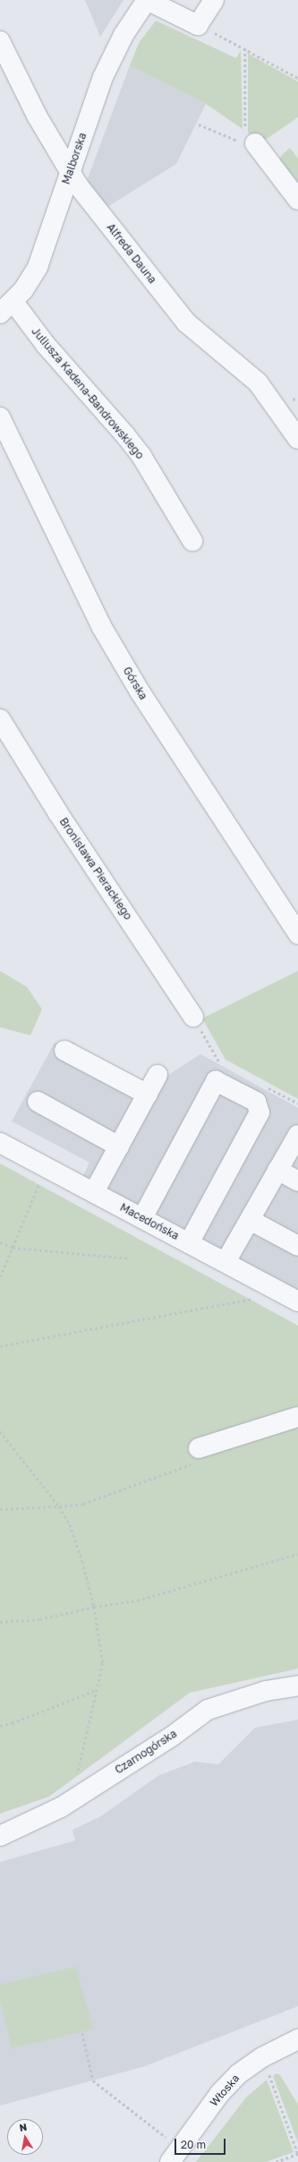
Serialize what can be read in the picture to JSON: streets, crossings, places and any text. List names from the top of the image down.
{
  "streets": {
    "street": [
      "Malborska",
      "Alfreda Dauna",
      "Juliusza Kadena-Bandrowskiego",
      "Górska",
      "Bronisława Pierackiego",
      "Macedońska",
      "Czarnogórska",
      "Włoska"
    ]
  },
  "crossings": [
    ["Malborska", "Alfreda Dauna"],
    ["Malborska", "Juliusza Kadena-Bandrowskiego"]
  ],
  "scale_bar": "20 m",
  "north": "top"
}
